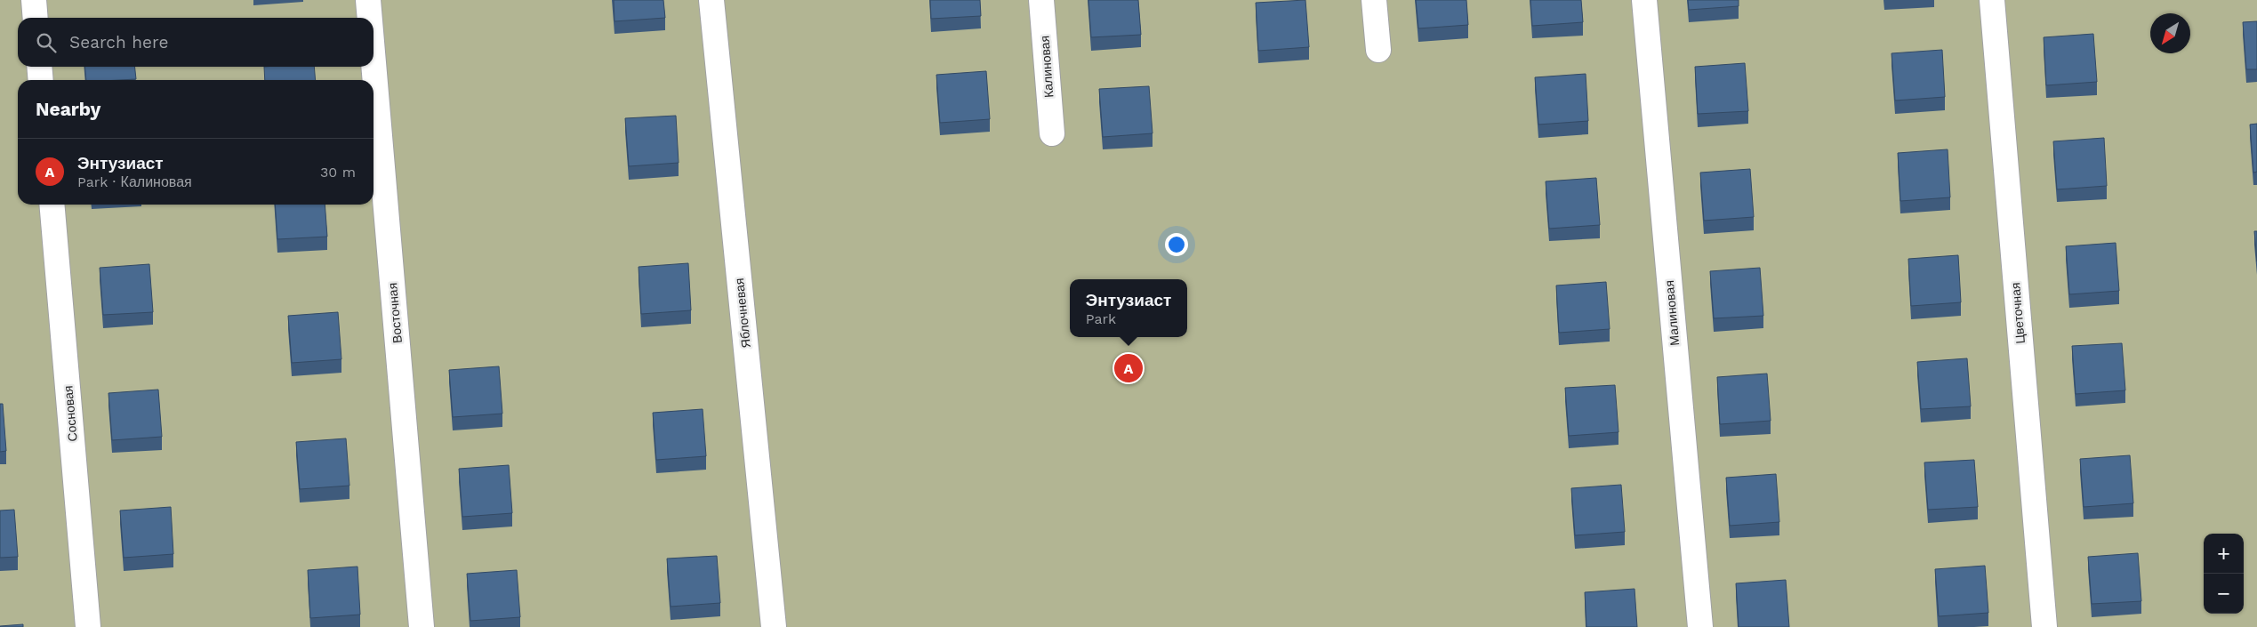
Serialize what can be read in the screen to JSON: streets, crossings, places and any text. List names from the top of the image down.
{
  "streets": {
    "street": [
      "Калиновая",
      "Восточная",
      "Яблочневая",
      "Малиновая",
      "Цветочная",
      "Сосновая"
    ]
  },
  "north": "bottom left",
  "page": {
    "search": "Search here",
    "heading": "Nearby",
    "list": [
      {
        "mark": "A",
        "name": "Энтузиаст",
        "note": "Park · Калиновая",
        "value": "30 m"
      }
    ],
    "popup": ["Энтузиаст", "Park"],
    "pins": "A",
    "map_buttons": ["+", "−"]
  }
}
